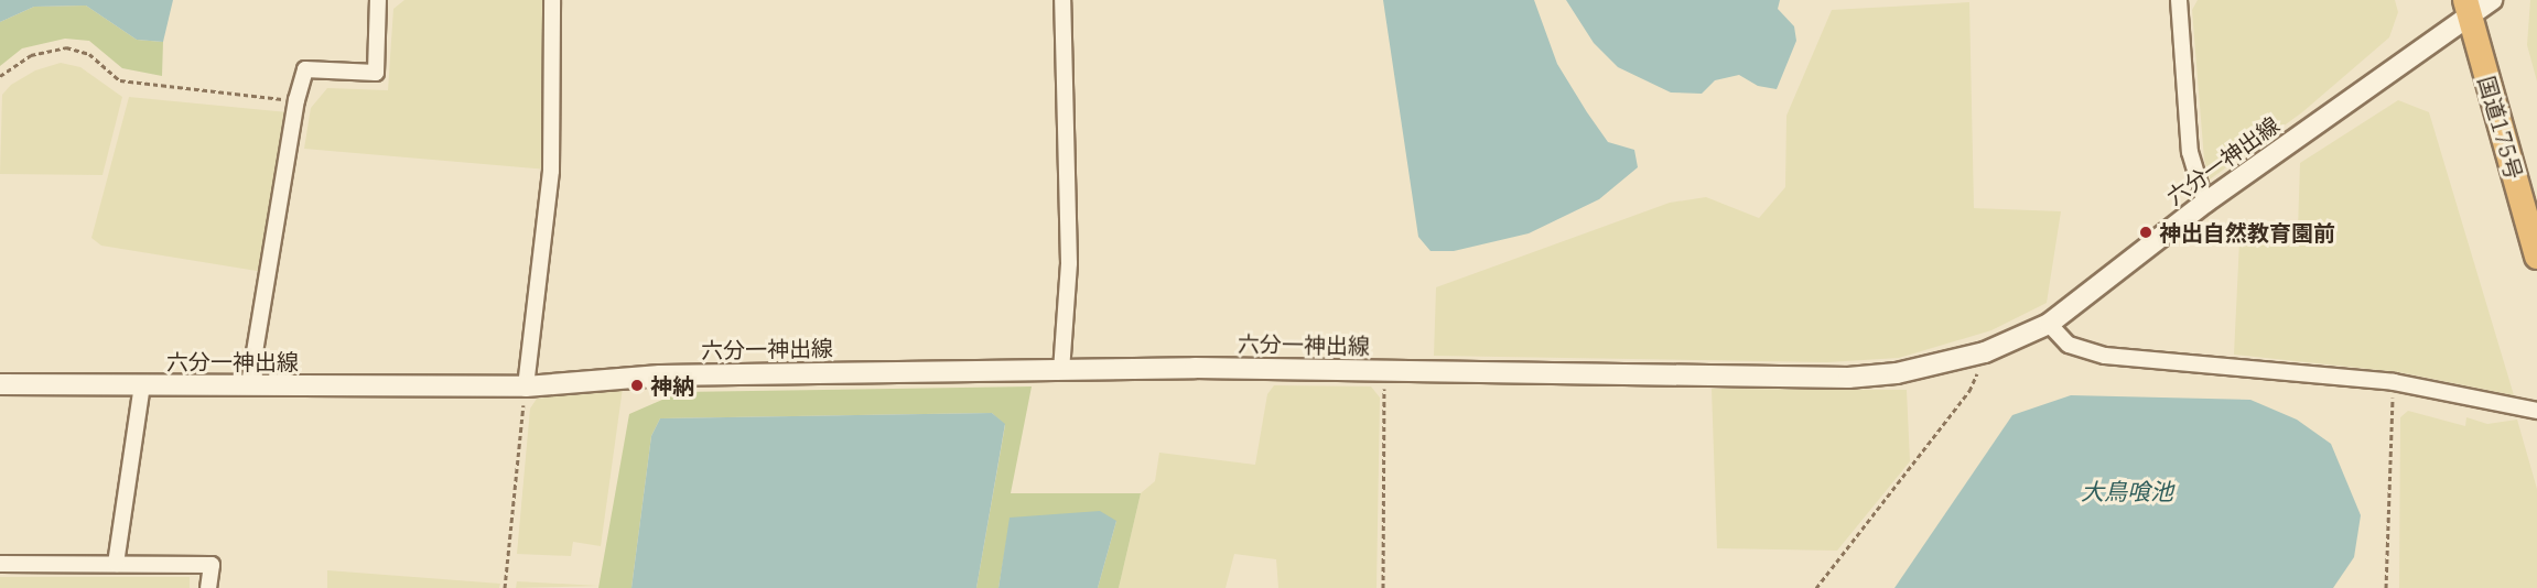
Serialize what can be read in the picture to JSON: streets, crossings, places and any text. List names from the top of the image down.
{
  "streets": {
    "highway": ["国道175号"],
    "main road": ["六分一神出線"]
  },
  "crossings": [
    ["国道175号", "六分一神出線"]
  ],
  "water": ["大鳥喰池"],
  "places": ["神出自然教育園前", "神納"]
}
